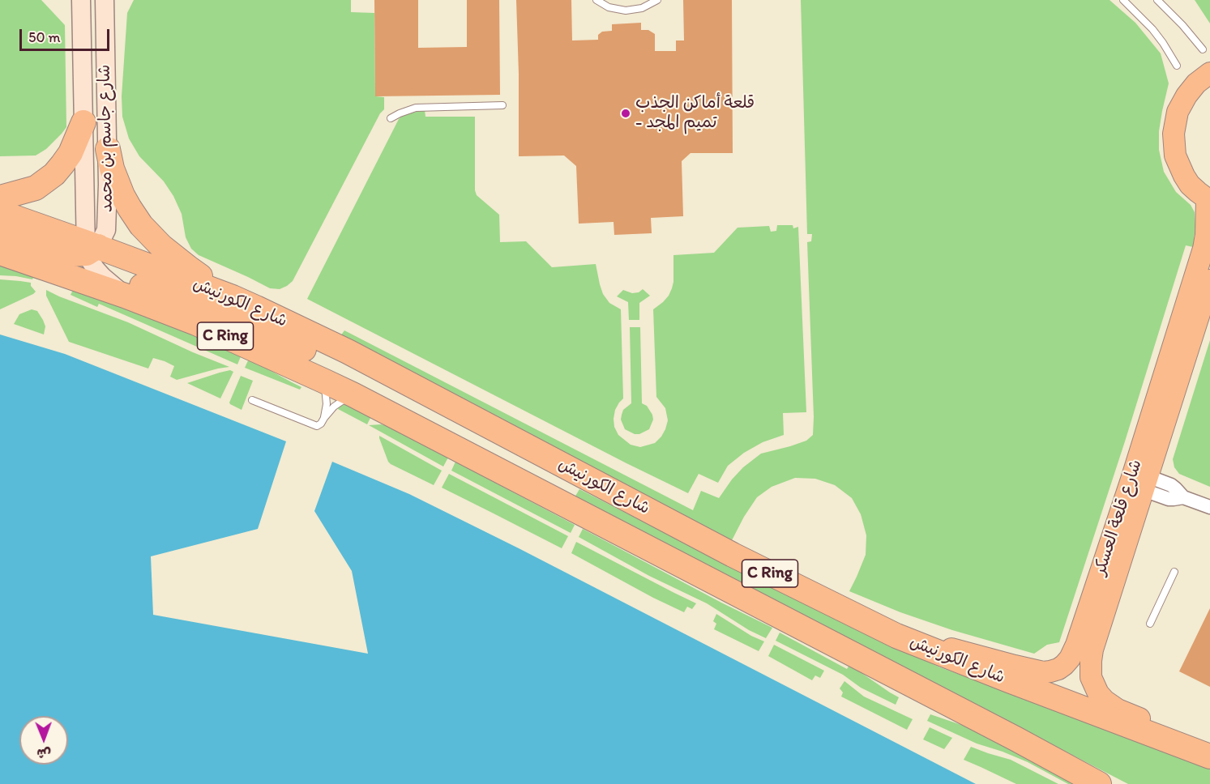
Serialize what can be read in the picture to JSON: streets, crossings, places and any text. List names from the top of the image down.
{
  "streets": {
    "highway": ["شارع الكورنيش", "C Ring"],
    "main road": ["شارع قلعة العسكر"],
    "street": ["شارع جاسم بن محمد"]
  },
  "crossings": [
    ["شارع جاسم بن محمد", "شارع الكورنيش"],
    ["شارع الكورنيش", "شارع قلعة العسكر"]
  ],
  "places": ["قلعة أماكن الجذب - تميم المجد"],
  "scale_bar": "50 m",
  "north": "bottom"
}
